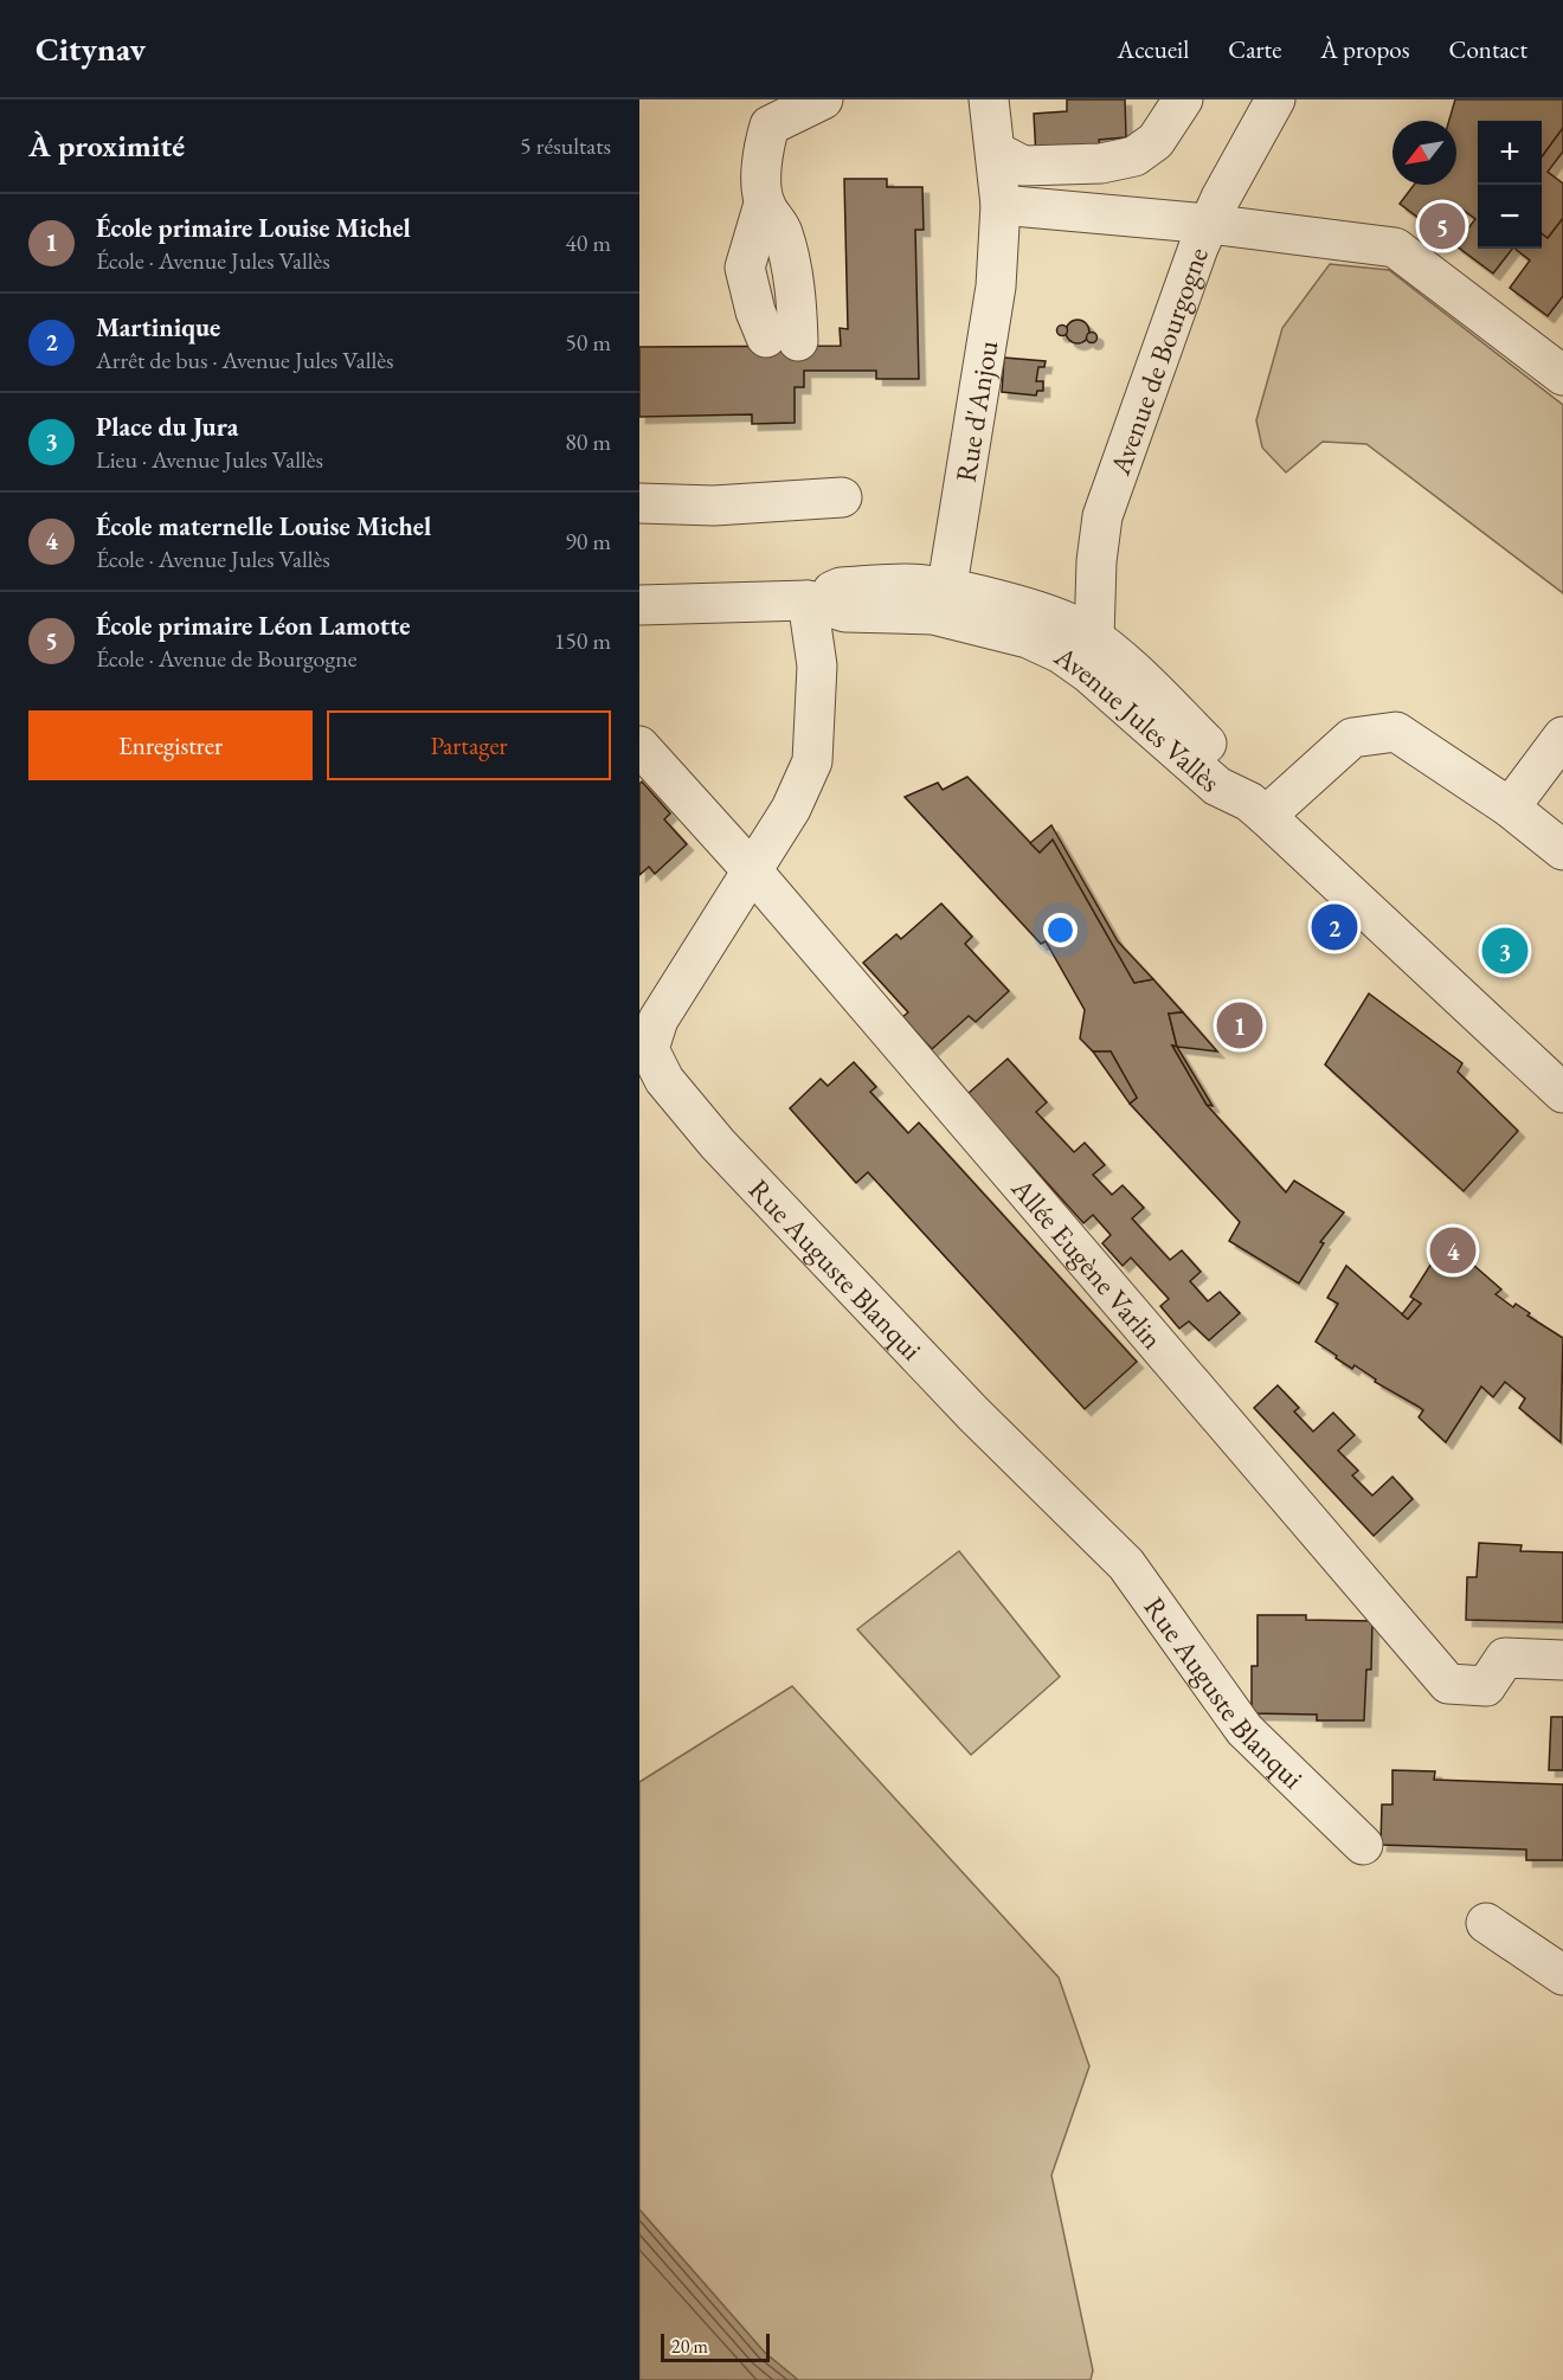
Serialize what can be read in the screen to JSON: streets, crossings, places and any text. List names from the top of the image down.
{
  "streets": {
    "street": [
      "Avenue de Bourgogne",
      "Rue d'Anjou",
      "Avenue Jules Vallès",
      "Allée Eugène Varlin",
      "Rue Auguste Blanqui"
    ]
  },
  "crossings": [
    ["Avenue de Bourgogne", "Avenue Jules Vallès"],
    ["Allée Eugène Varlin", "Rue Auguste Blanqui"]
  ],
  "scale_bar": "20 m",
  "north": "bottom left",
  "page": {
    "header": "Citynav",
    "nav": [
      "Accueil",
      "Carte",
      "À propos",
      "Contact"
    ],
    "heading": ["À proximité", "5 résultats"],
    "map_buttons": ["+", "−"],
    "list": [
      {
        "mark": "1",
        "name": "École primaire Louise Michel",
        "note": "École · Avenue Jules Vallès",
        "value": "40 m"
      },
      {
        "mark": "2",
        "name": "Martinique",
        "note": "Arrêt de bus · Avenue Jules Vallès",
        "value": "50 m"
      },
      {
        "mark": "3",
        "name": "Place du Jura",
        "note": "Lieu · Avenue Jules Vallès",
        "value": "80 m"
      },
      {
        "mark": "4",
        "name": "École maternelle Louise Michel",
        "note": "École · Avenue Jules Vallès",
        "value": "90 m"
      },
      {
        "mark": "5",
        "name": "École primaire Léon Lamotte",
        "note": "École · Avenue de Bourgogne",
        "value": "150 m"
      }
    ],
    "pins": [
      "5",
      "2",
      "3",
      "1",
      "4"
    ],
    "buttons": ["Enregistrer", "Partager"],
    "scale": "20 m"
  }
}
